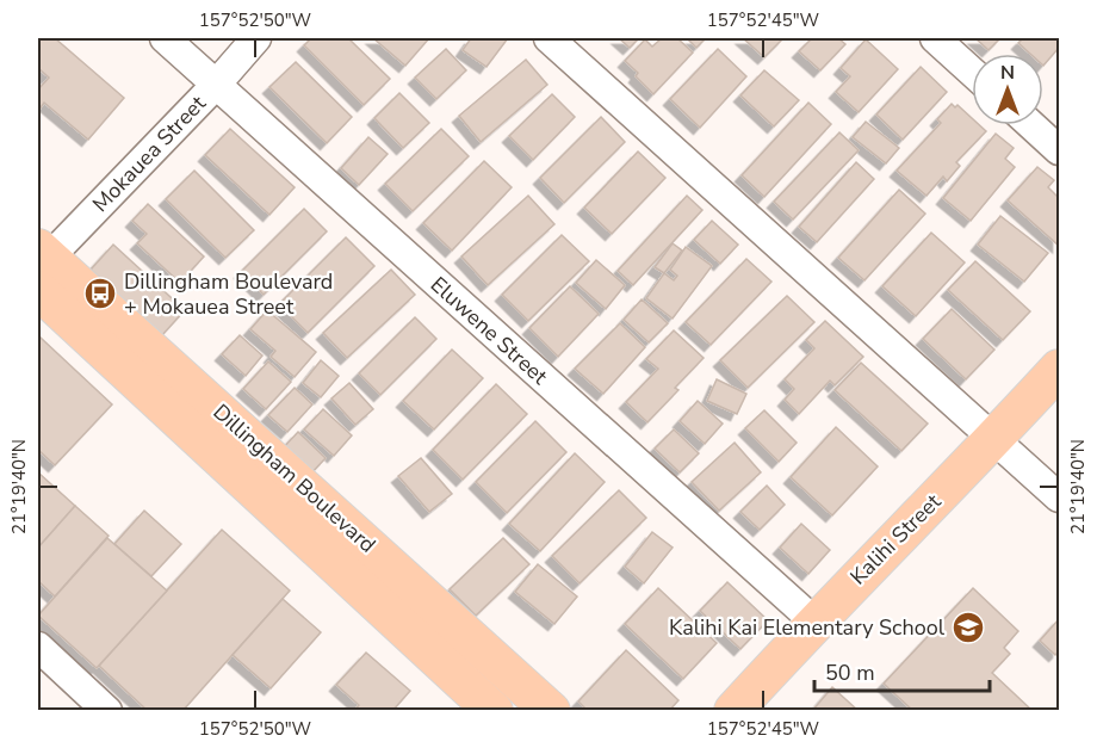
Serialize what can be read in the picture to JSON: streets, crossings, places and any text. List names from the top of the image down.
{
  "streets": {
    "main road": ["Dillingham Boulevard", "Kalihi Street"],
    "street": ["Mokauea Street", "Eluwene Street"]
  },
  "crossings": [
    ["Mokauea Street", "Eluwene Street"],
    ["Mokauea Street", "Dillingham Boulevard"],
    ["Eluwene Street", "Kalihi Street"]
  ],
  "places": {
    "bus stop": ["Dillingham Boulevard + Mokauea Street"],
    "school or university": ["Kalihi Kai Elementary School"]
  },
  "scale_bar": "50 m",
  "north": "top",
  "coordinates": ["157°52'50\"W", "157°52'45\"W", "21°19'40\"N"]
}
